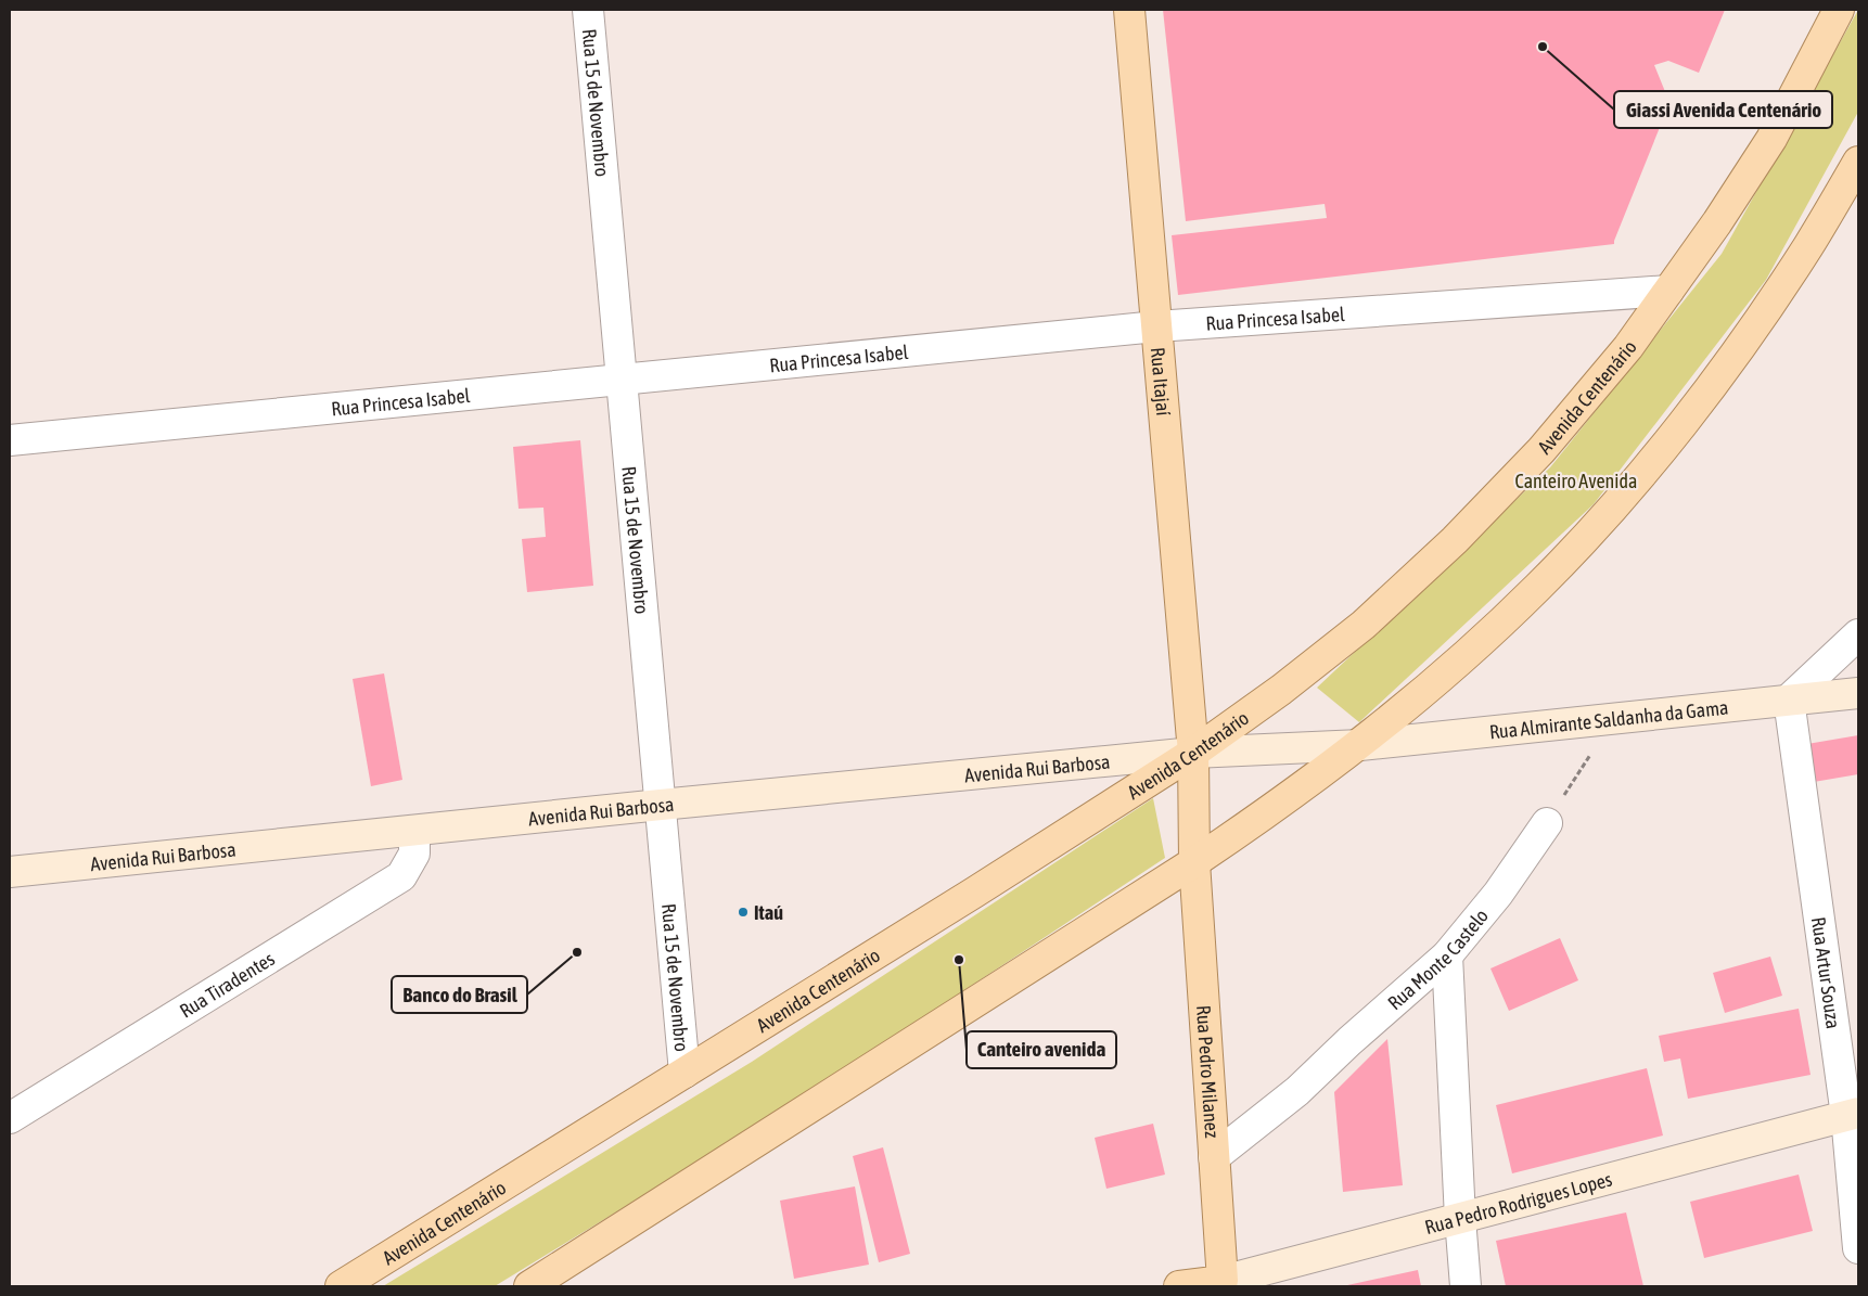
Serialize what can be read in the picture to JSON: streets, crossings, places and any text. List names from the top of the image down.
{
  "streets": {
    "main road": [
      "Rua Itajaí",
      "Avenida Centenário",
      "Rua Almirante Saldanha da Gama",
      "Avenida Rui Barbosa",
      "Rua Pedro Milanez",
      "Rua Pedro Rodrigues Lopes"
    ],
    "street": [
      "Rua 15 de Novembro",
      "Rua Princesa Isabel",
      "Rua Monte Castelo",
      "Rua Artur Souza",
      "Rua Tiradentes"
    ]
  },
  "crossings": [
    ["Rua 15 de Novembro", "Rua Princesa Isabel"],
    ["Rua 15 de Novembro", "Avenida Centenário"],
    ["Rua 15 de Novembro", "Avenida Rui Barbosa"],
    ["Rua Princesa Isabel", "Rua Itajaí"],
    ["Rua Princesa Isabel", "Avenida Centenário"],
    ["Rua Itajaí", "Avenida Centenário"],
    ["Rua Itajaí", "Rua Almirante Saldanha da Gama"],
    ["Rua Itajaí", "Avenida Rui Barbosa"],
    ["Rua Itajaí", "Rua Pedro Milanez"],
    ["Avenida Centenário", "Rua Almirante Saldanha da Gama"],
    ["Avenida Centenário", "Avenida Rui Barbosa"],
    ["Rua Almirante Saldanha da Gama", "Avenida Rui Barbosa"],
    ["Rua Almirante Saldanha da Gama", "Rua Artur Souza"],
    ["Avenida Rui Barbosa", "Rua Tiradentes"],
    ["Rua Monte Castelo", "Rua Pedro Milanez"],
    ["Rua Artur Souza", "Rua Pedro Rodrigues Lopes"],
    ["Rua Pedro Milanez", "Rua Pedro Rodrigues Lopes"]
  ],
  "parks": ["Canteiro Avenida"],
  "places": [
    "Giassi Avenida Centenário",
    "Itaú",
    "Banco do Brasil",
    "Canteiro avenida"
  ]
}
